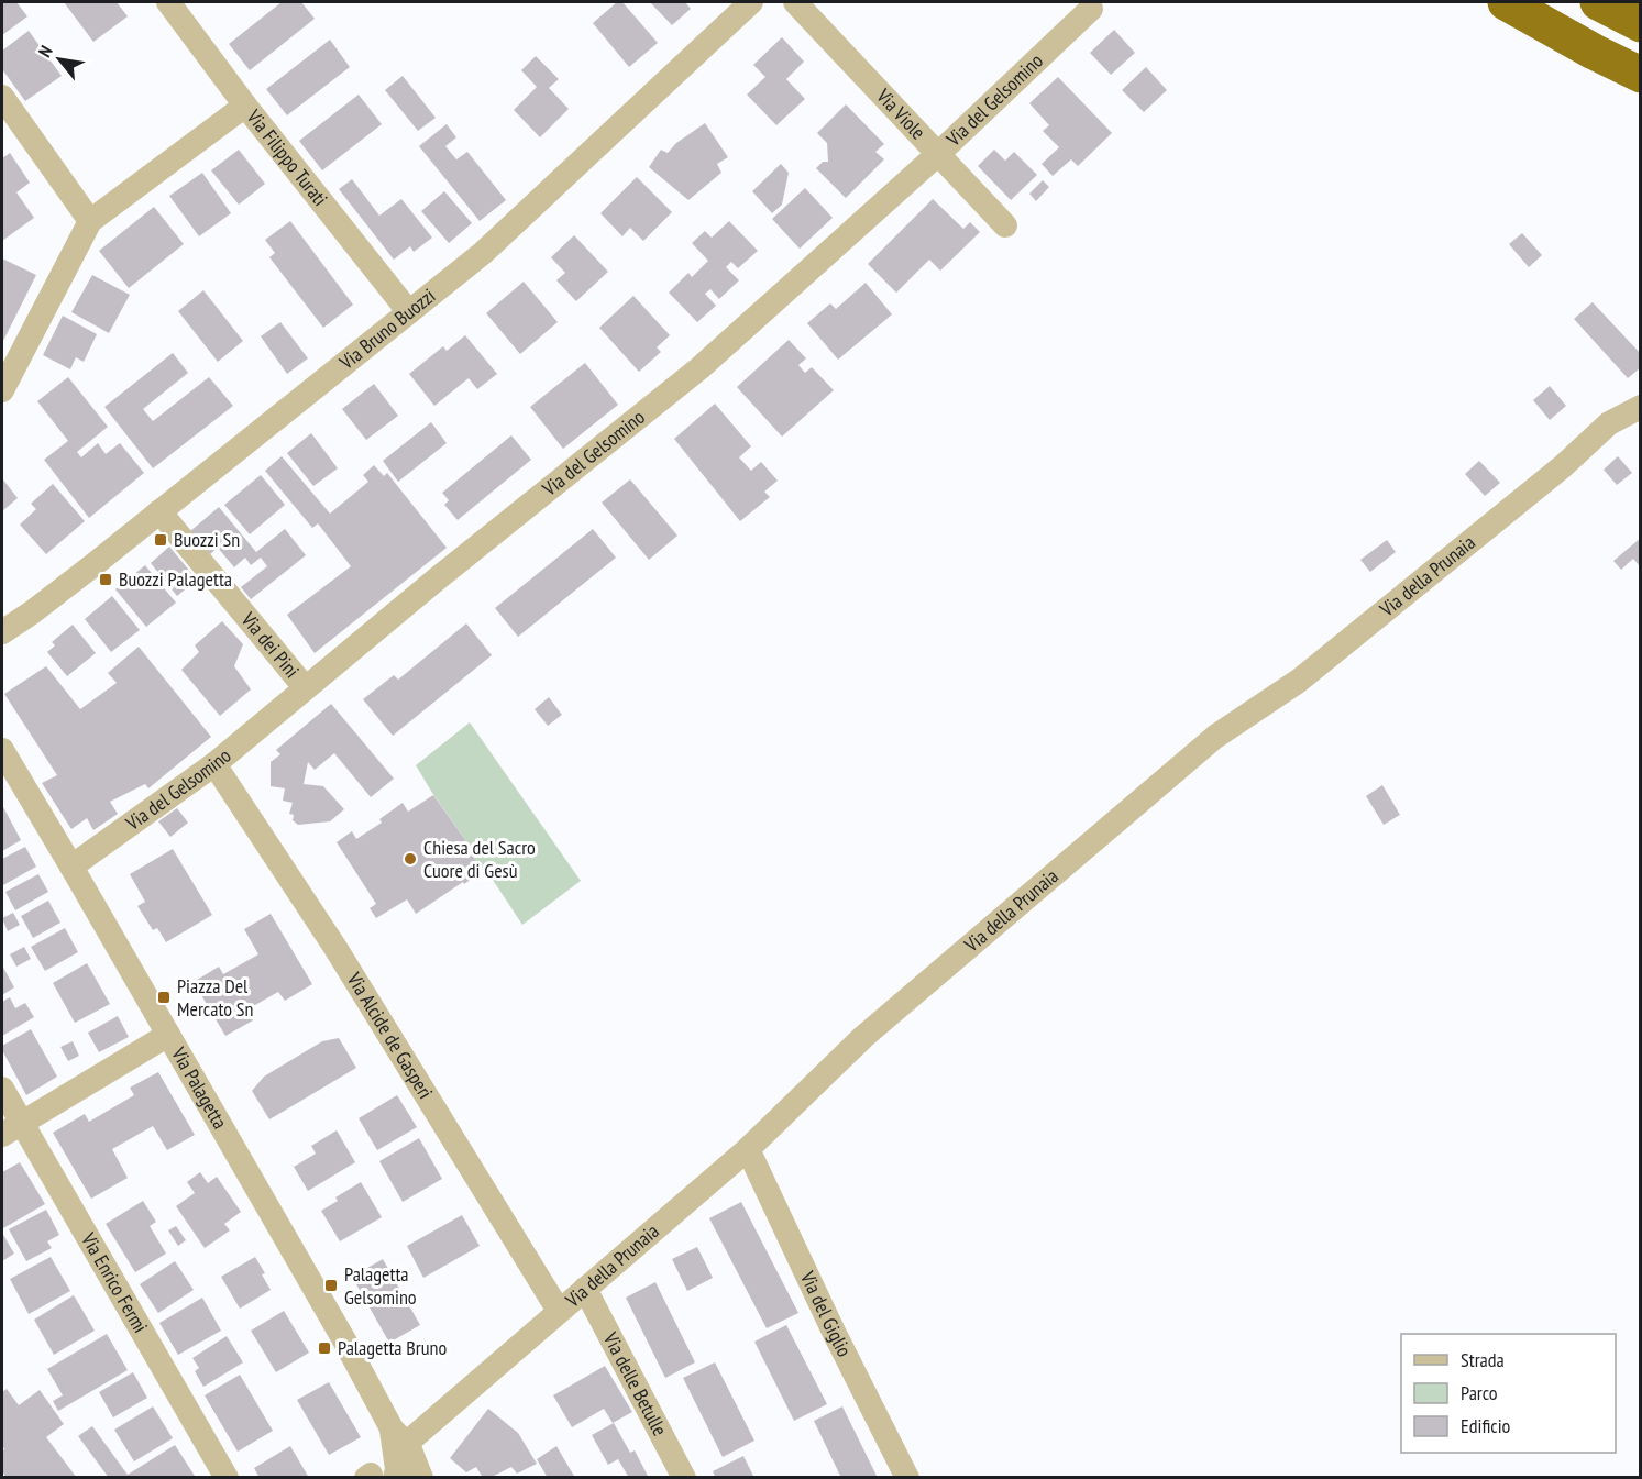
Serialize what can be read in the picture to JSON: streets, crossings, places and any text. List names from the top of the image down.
{
  "streets": {
    "street": [
      "Via del Gelsomino",
      "Via Viole",
      "Via Filippo Turati",
      "Via Bruno Buozzi",
      "Via della Prunaia",
      "Via dei Pini",
      "Via Alcide de Gasperi",
      "Via Palagetta",
      "Via Enrico Fermi",
      "Via del Giglio",
      "Via delle Betulle"
    ]
  },
  "crossings": [
    ["Via del Gelsomino", "Via Viole"],
    ["Via del Gelsomino", "Via dei Pini"],
    ["Via del Gelsomino", "Via Alcide de Gasperi"],
    ["Via del Gelsomino", "Via Palagetta"],
    ["Via Filippo Turati", "Via Bruno Buozzi"],
    ["Via Bruno Buozzi", "Via dei Pini"],
    ["Via della Prunaia", "Via Alcide de Gasperi"],
    ["Via della Prunaia", "Via Palagetta"],
    ["Via della Prunaia", "Via del Giglio"],
    ["Via della Prunaia", "Via delle Betulle"]
  ],
  "places": {
    "transit": [
      "Buozzi Sn",
      "Buozzi Palagetta",
      "Piazza Del Mercato Sn",
      "Palagetta Gelsomino",
      "Palagetta Bruno"
    ],
    "other": ["Chiesa del Sacro Cuore di Gesù"]
  },
  "legend": ["Strada", "Parco", "Edificio"],
  "north": "top left"
}
